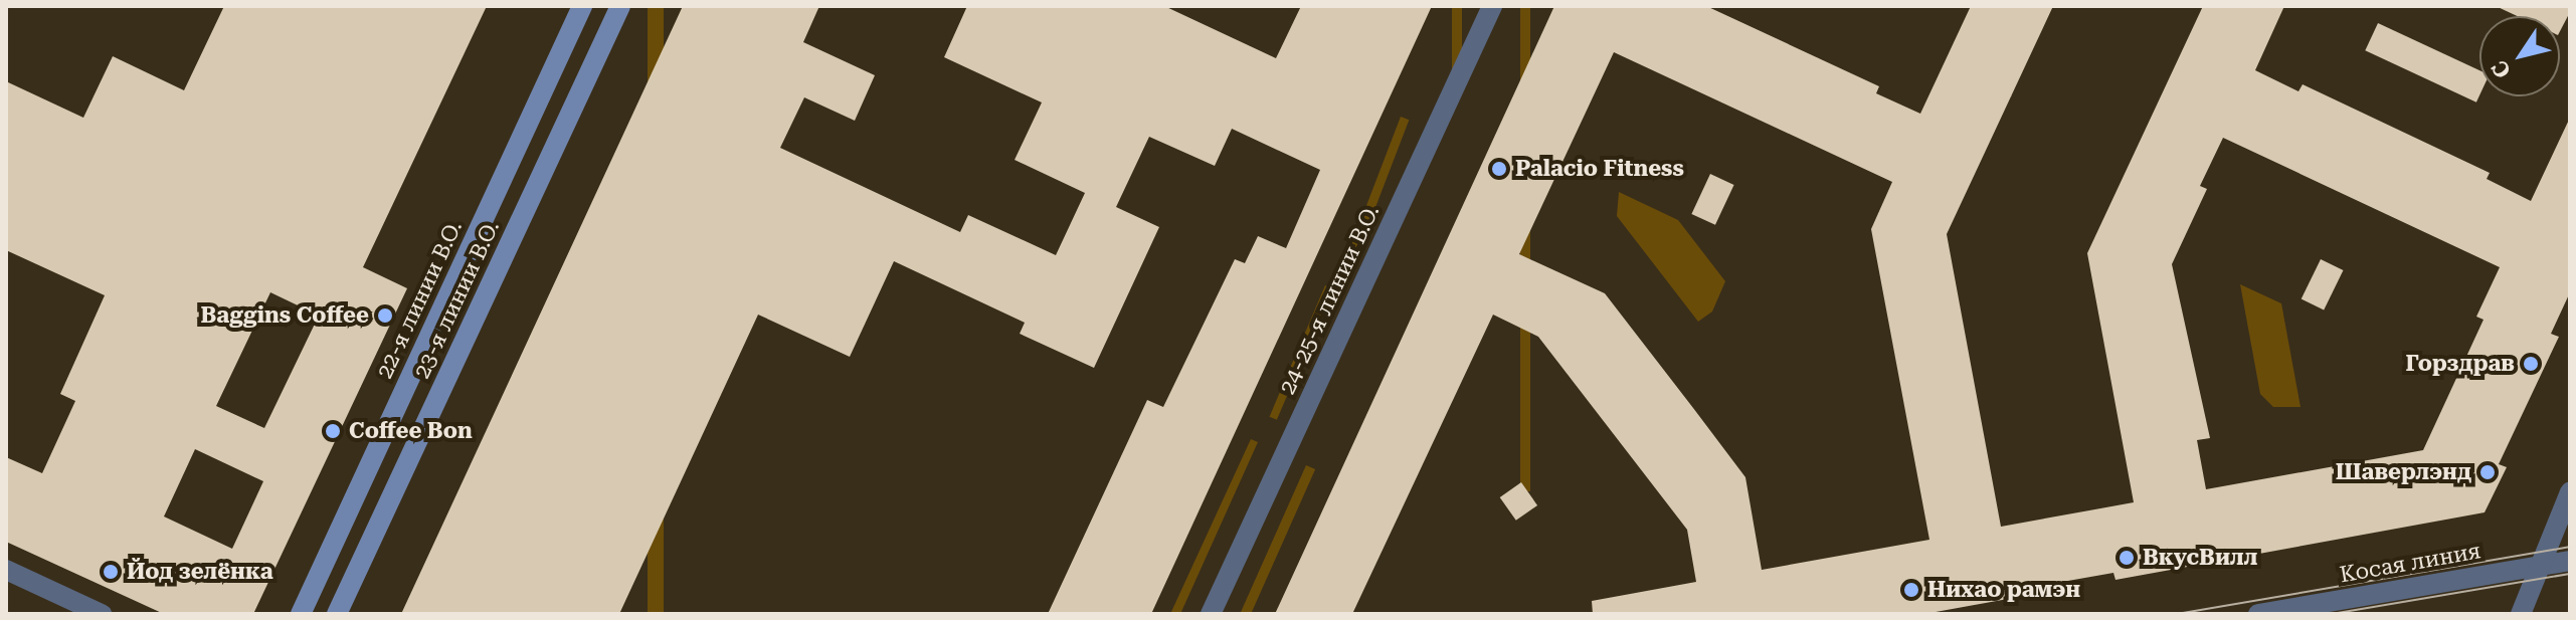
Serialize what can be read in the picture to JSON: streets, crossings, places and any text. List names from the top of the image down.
{
  "streets": {
    "street": [
      "22-я линии В.О.",
      "23-я линии В.О.",
      "24-25-я линии В.О.",
      "Косая линия"
    ]
  },
  "places": [
    "Palacio Fitness",
    "Baggins Coffee",
    "Горздрав",
    "Coffee Bon",
    "Шаверлэнд",
    "ВкусВилл",
    "Йод зелёнка",
    "Нихао рамэн"
  ],
  "north": "bottom left"
}
